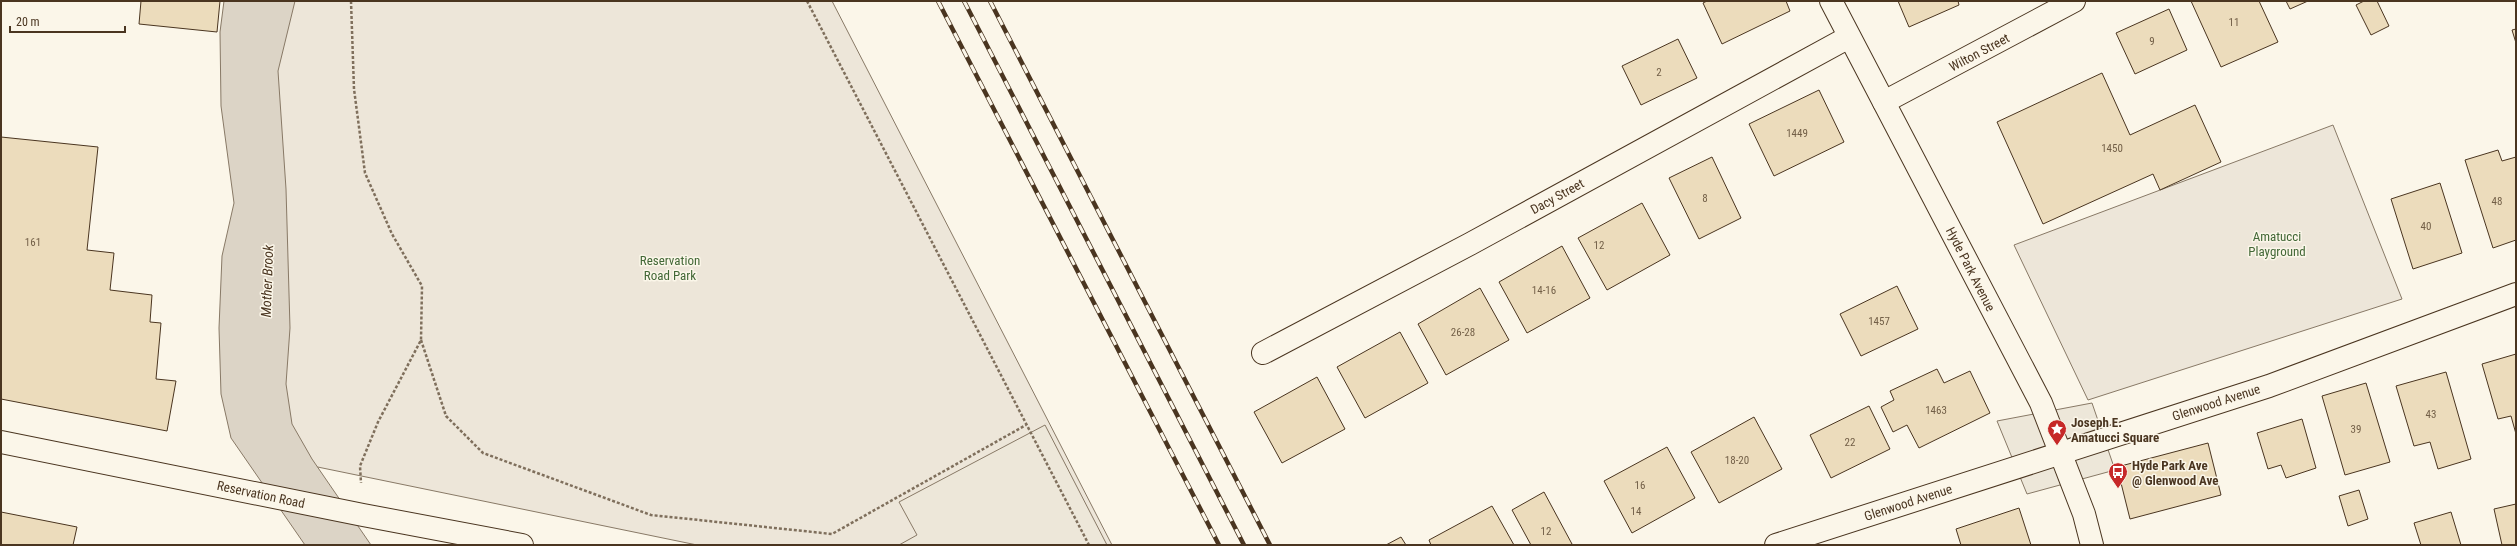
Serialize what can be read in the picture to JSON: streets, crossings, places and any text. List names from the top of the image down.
{
  "streets": {
    "street": [
      "Wilton Street",
      "Dacy Street",
      "Hyde Park Avenue",
      "Glenwood Avenue",
      "Reservation Road"
    ]
  },
  "crossings": [
    ["Wilton Street", "Hyde Park Avenue"],
    ["Dacy Street", "Hyde Park Avenue"],
    ["Hyde Park Avenue", "Glenwood Avenue"]
  ],
  "water": ["Mother Brook"],
  "parks": ["Amatucci Playground", "Reservation Road Park"],
  "places": {
    "place": ["Joseph E. Amatucci Square"],
    "bus stop": ["Hyde Park Ave @ Glenwood Ave"]
  },
  "house_numbers": [
    "11",
    "9",
    "2",
    "1449",
    "1450",
    "8",
    "48",
    "40",
    "161",
    "12",
    "14-16",
    "1457",
    "26-28",
    "1463",
    "43",
    "39",
    "22",
    "18-20",
    "16",
    "14",
    "12"
  ],
  "scale_bar": "20 m"
}
